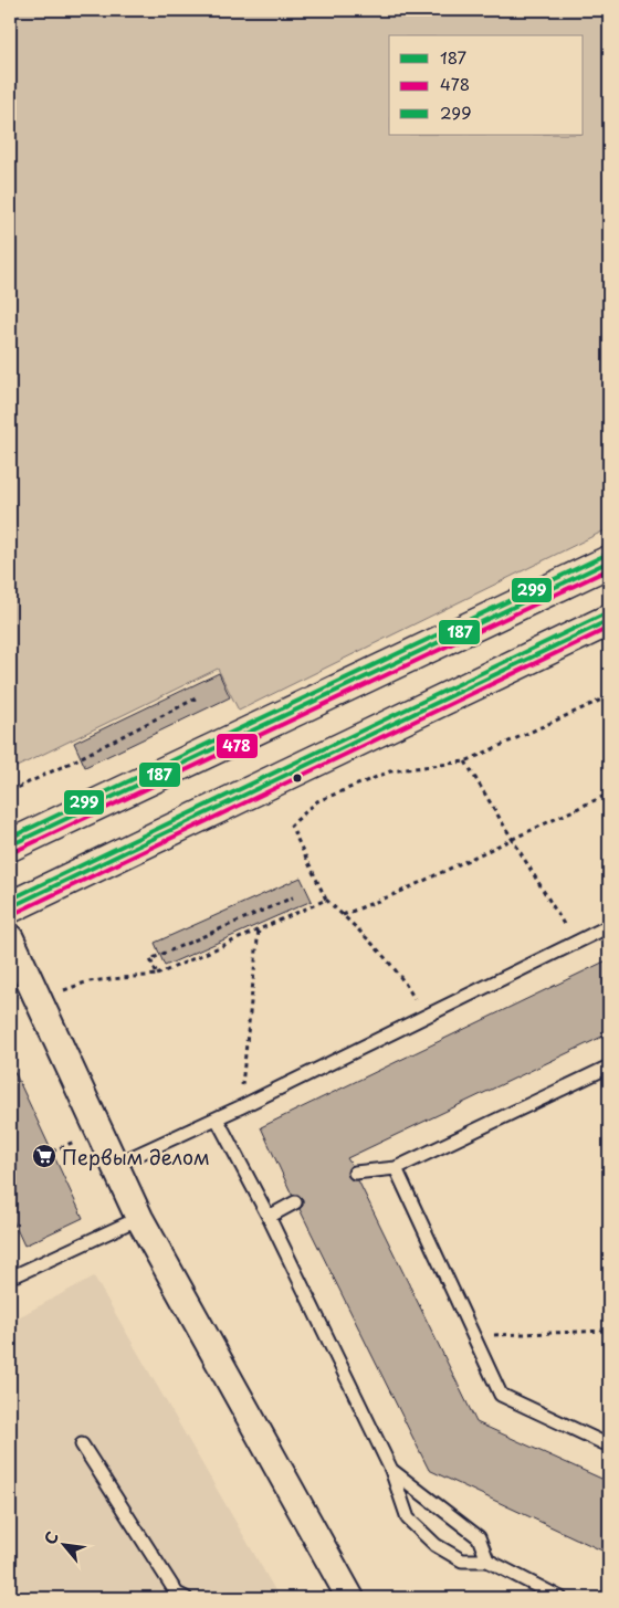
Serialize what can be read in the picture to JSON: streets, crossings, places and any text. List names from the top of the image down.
{
  "places": {
    "supermarket": ["Первым делом"]
  },
  "lines": ["transit line 299", "transit line 187", "transit line 478"],
  "legend": ["187", "478", "299"],
  "north": "top left"
}
